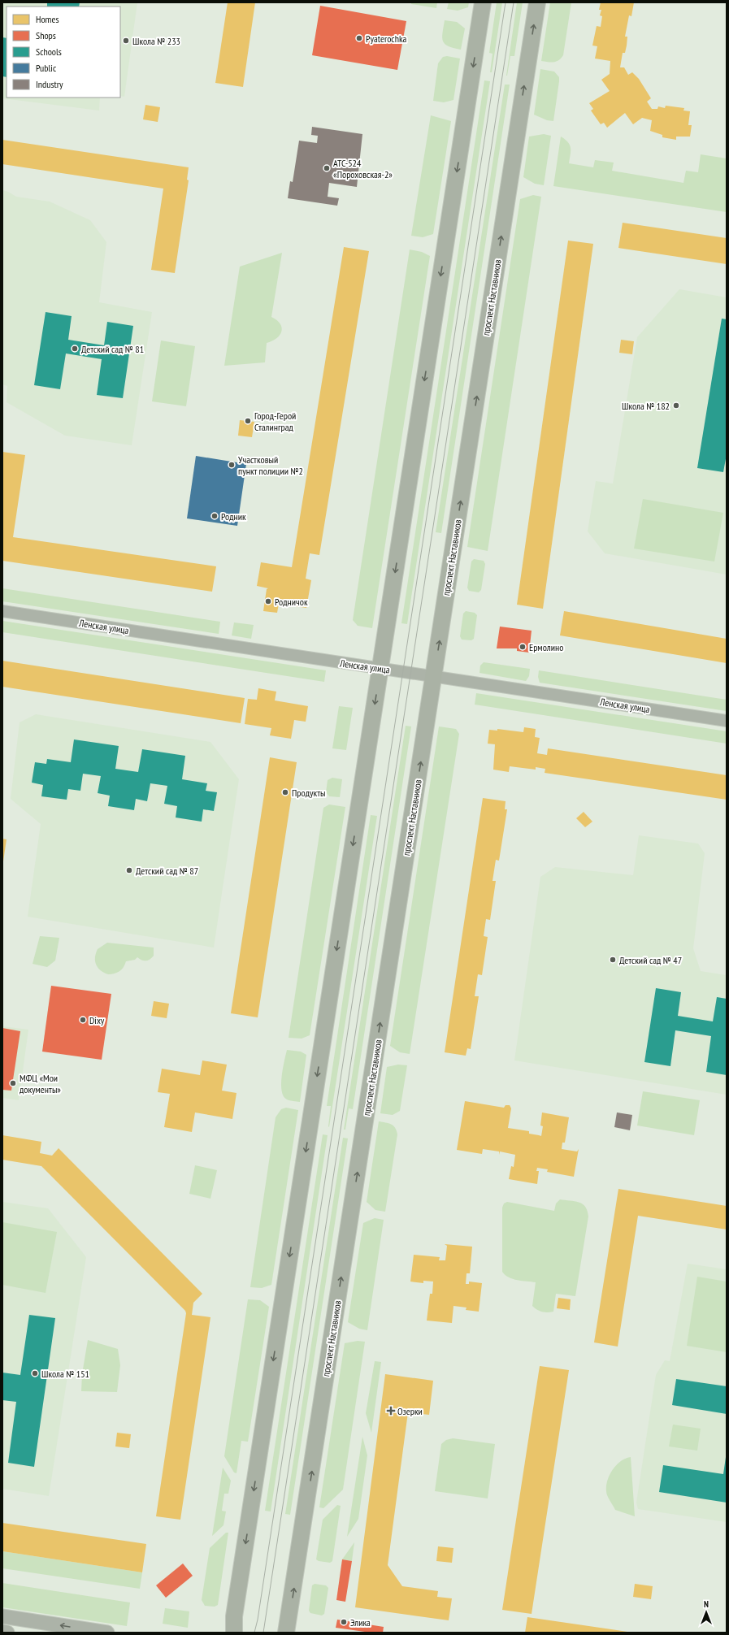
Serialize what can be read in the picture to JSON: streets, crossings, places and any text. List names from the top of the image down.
{
  "streets": {
    "main road": ["проспект Наставников"],
    "street": ["Ленская улица"]
  },
  "crossings": [
    ["проспект Наставников", "Ленская улица"]
  ],
  "places": {
    "other": [
      "Pyaterochka",
      "Школа № 233",
      "АТС-524 «Пороховская-2»",
      "Детский сад № 81",
      "Школа № 182",
      "Город-Герой Сталинград",
      "Участковый пункт полиции №2",
      "Родник",
      "Родничок",
      "Ермолино",
      "Продукты",
      "Детский сад № 87",
      "Детский сад № 47",
      "Dixy",
      "МФЦ «Мои документы»",
      "Школа № 151",
      "Элика"
    ],
    "health": ["Озерки"]
  },
  "legend": [
    "Homes",
    "Shops",
    "Schools",
    "Public",
    "Industry"
  ],
  "north": "top"
}
